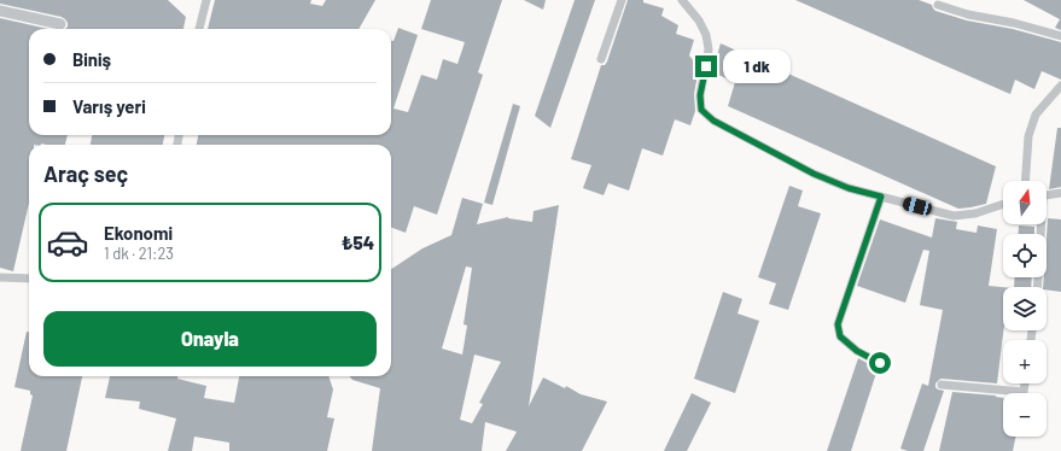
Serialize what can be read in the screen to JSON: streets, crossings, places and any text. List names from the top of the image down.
{
  "north": "top",
  "page": {
    "banner": ["Biniş", "Varış yeri"],
    "bubble": "1 dk",
    "heading": "Araç seç",
    "map_buttons": ["+", "−"],
    "list": [
      {
        "name": "Ekonomi",
        "note": "1 dk · 21:23",
        "value": "₺54"
      }
    ],
    "buttons": "Onayla"
  }
}
